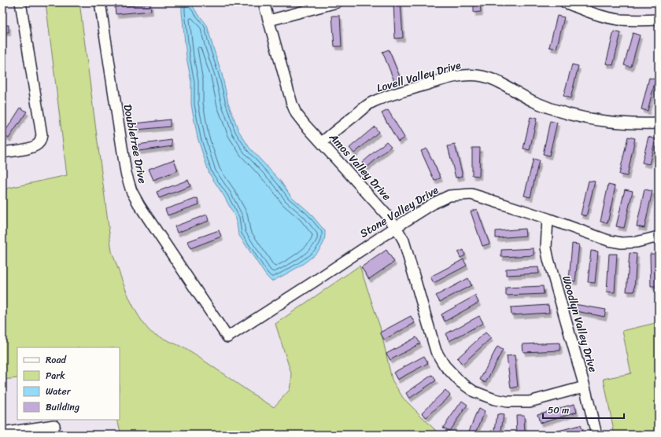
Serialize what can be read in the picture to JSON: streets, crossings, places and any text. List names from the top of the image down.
{
  "streets": {
    "street": [
      "Lovell Valley Drive",
      "Doubletree Drive",
      "Amos Valley Drive",
      "Stone Valley Drive",
      "Woodlyn Valley Drive"
    ]
  },
  "crossings": [
    ["Lovell Valley Drive", "Amos Valley Drive"],
    ["Doubletree Drive", "Stone Valley Drive"],
    ["Amos Valley Drive", "Stone Valley Drive"],
    ["Amos Valley Drive", "Woodlyn Valley Drive"],
    ["Stone Valley Drive", "Woodlyn Valley Drive"]
  ],
  "legend": [
    "Road",
    "Park",
    "Water",
    "Building"
  ],
  "scale_bar": "50 m"
}
